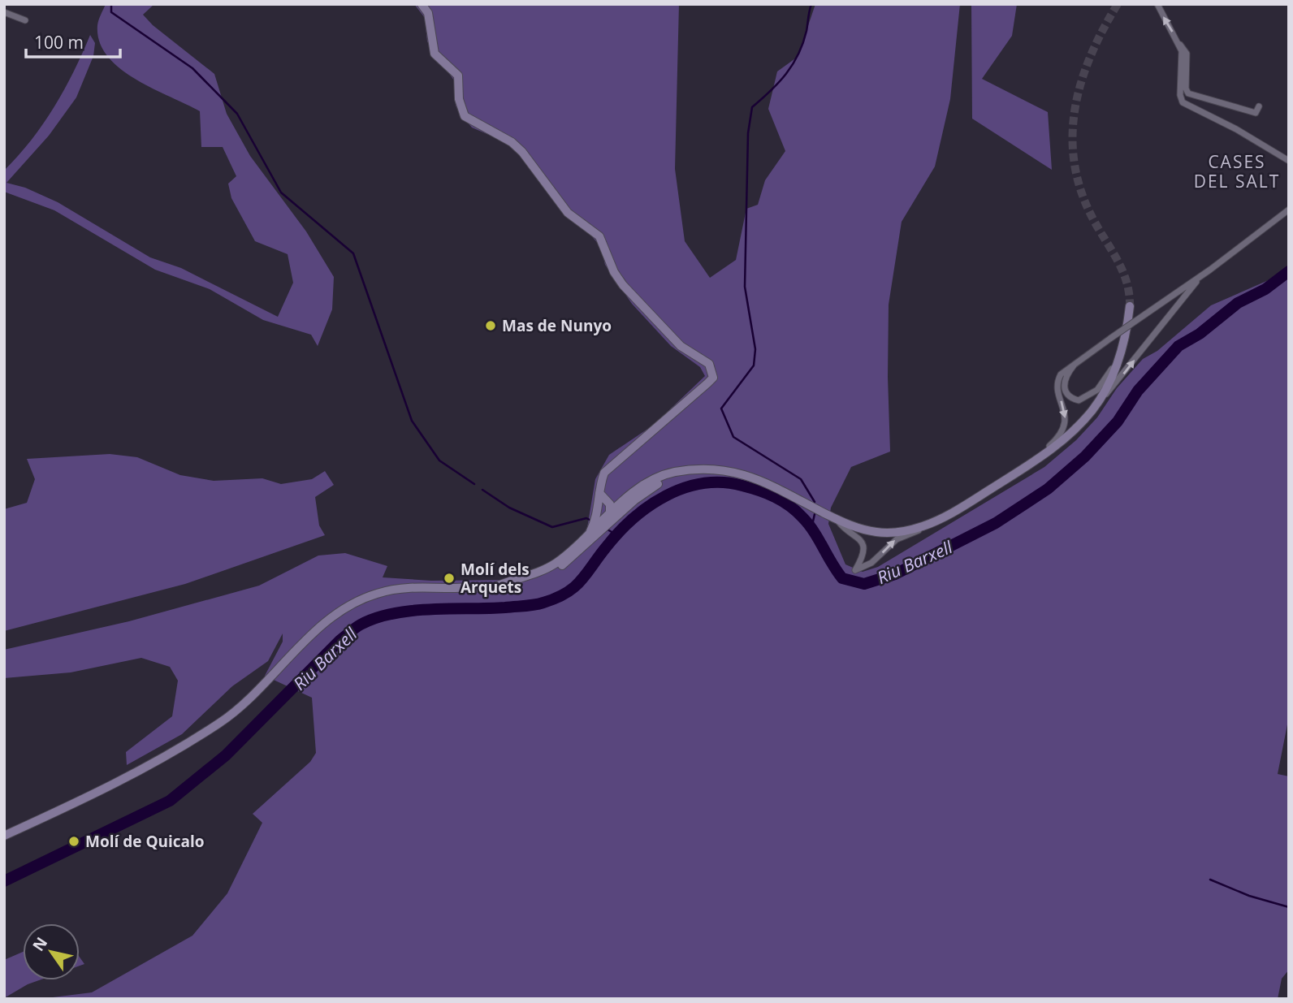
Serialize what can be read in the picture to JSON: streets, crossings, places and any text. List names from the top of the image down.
{
  "districts": ["CASES DEL SALT"],
  "water": ["Riu Barxell"],
  "places": ["Mas de Nunyo", "Molí dels Arquets", "Molí de Quicalo"],
  "scale_bar": "100 m",
  "north": "top left"
}
